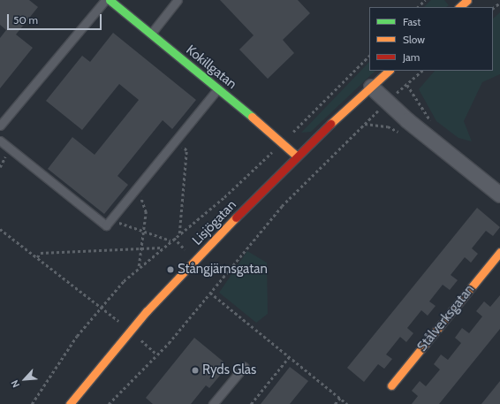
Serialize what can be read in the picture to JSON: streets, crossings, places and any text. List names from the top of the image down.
{
  "streets": {
    "street": ["Kokillgatan", "Lisjögatan", "Stålverksgatan"]
  },
  "crossings": [
    ["Kokillgatan", "Lisjögatan"]
  ],
  "places": ["Stångjärnsgatan", "Ryds Glas"],
  "legend": ["Fast", "Slow", "Jam"],
  "scale_bar": "50 m",
  "north": "bottom left"
}
